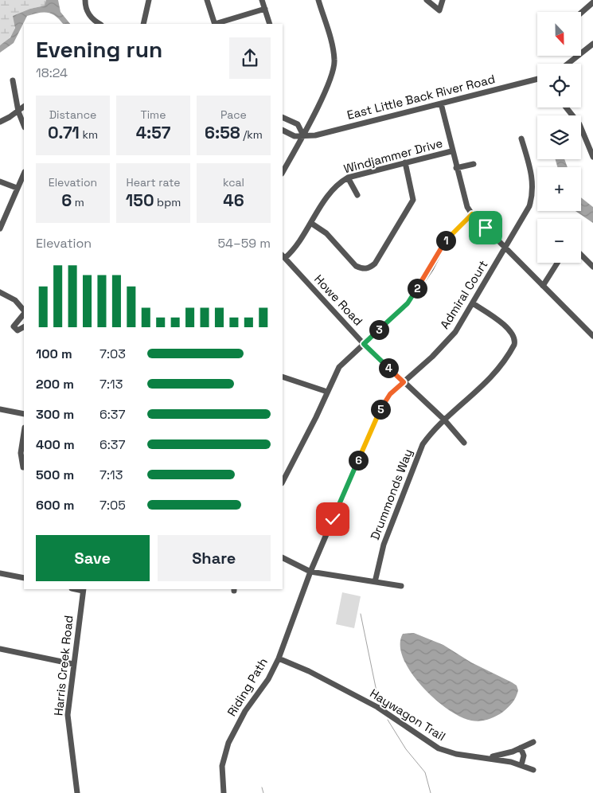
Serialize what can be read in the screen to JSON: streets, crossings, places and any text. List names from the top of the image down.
{
  "streets": {
    "street": [
      "East Little Back River Road",
      "Windjammer Drive",
      "Admiral Court",
      "Howe Road",
      "Drummonds Way",
      "Harris Creek Road",
      "Riding Path",
      "Haywagon Trail"
    ]
  },
  "crossings": [
    ["Windjammer Drive", "Howe Road"],
    ["Admiral Court", "Howe Road"],
    ["Admiral Court", "Drummonds Way"],
    ["Admiral Court", "Riding Path"],
    ["Howe Road", "Drummonds Way"],
    ["Riding Path", "Haywagon Trail"]
  ],
  "north": "bottom",
  "page": {
    "map_buttons": ["+", "−"],
    "heading": ["Evening run", "18:24"],
    "stats": [
      ["Distance", "0.71 km"],
      ["Time", "4:57"],
      ["Pace", "6:58 /km"],
      ["Elevation", "6 m"],
      ["Heart rate", "150 bpm"],
      ["kcal", "46"]
    ],
    "chart": ["Elevation", "54–59 m"],
    "pins": [
      "1",
      "2",
      "3",
      "4",
      "5",
      "6"
    ],
    "list": [
      {
        "name": "100 m",
        "note": "7:03"
      },
      {
        "name": "200 m",
        "note": "7:13"
      },
      {
        "name": "300 m",
        "note": "6:37"
      },
      {
        "name": "400 m",
        "note": "6:37"
      },
      {
        "name": "500 m",
        "note": "7:13"
      },
      {
        "name": "600 m",
        "note": "7:05"
      }
    ],
    "buttons": ["Save", "Share"]
  }
}
